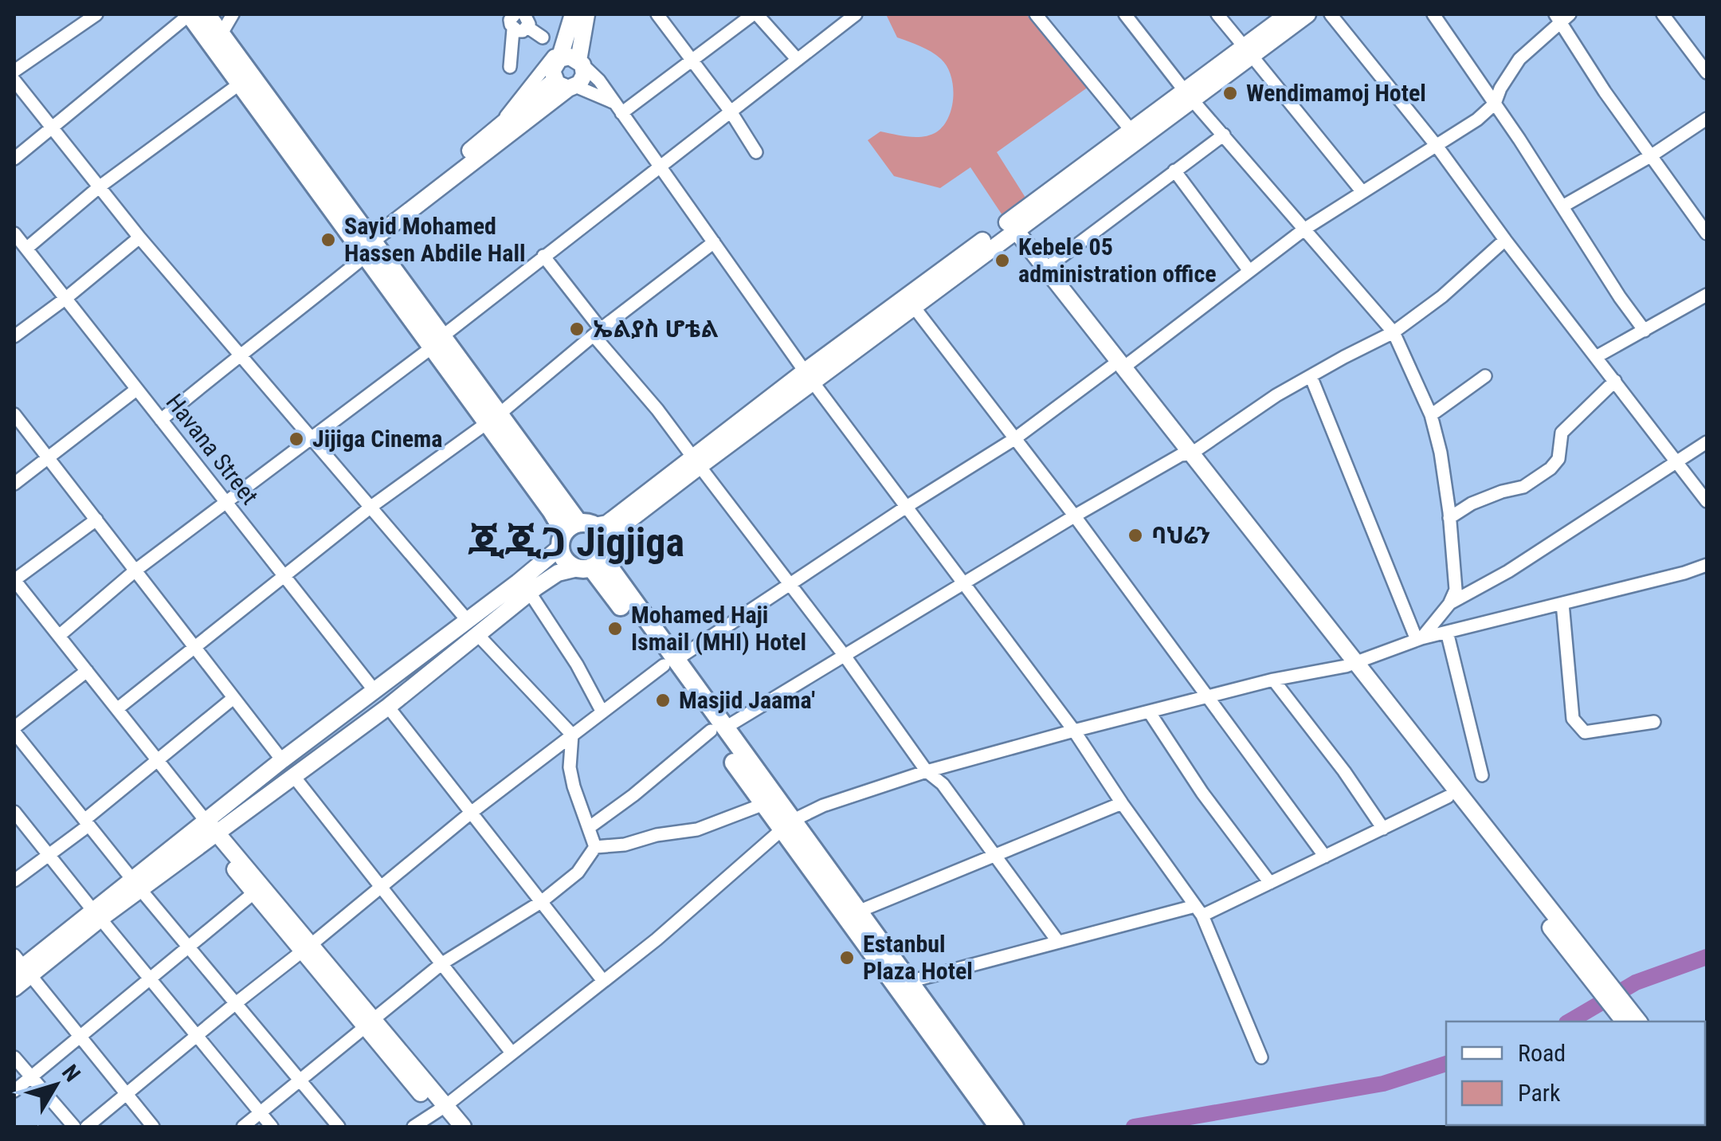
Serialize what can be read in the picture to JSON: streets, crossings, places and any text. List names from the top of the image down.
{
  "streets": {
    "street": ["Havana Street"]
  },
  "districts": ["ጂጂጋ Jigjiga"],
  "places": [
    "Wendimamoj Hotel",
    "Sayid Mohamed Hassen Abdile Hall",
    "Kebele 05 administration office",
    "ኤልያስ ሆቴል",
    "Jijiga Cinema",
    "ባህሬን",
    "Mohamed Haji Ismail (MHI) Hotel",
    "Masjid Jaama'",
    "Estanbul Plaza Hotel"
  ],
  "legend": ["Road", "Park"],
  "north": "top right"
}
